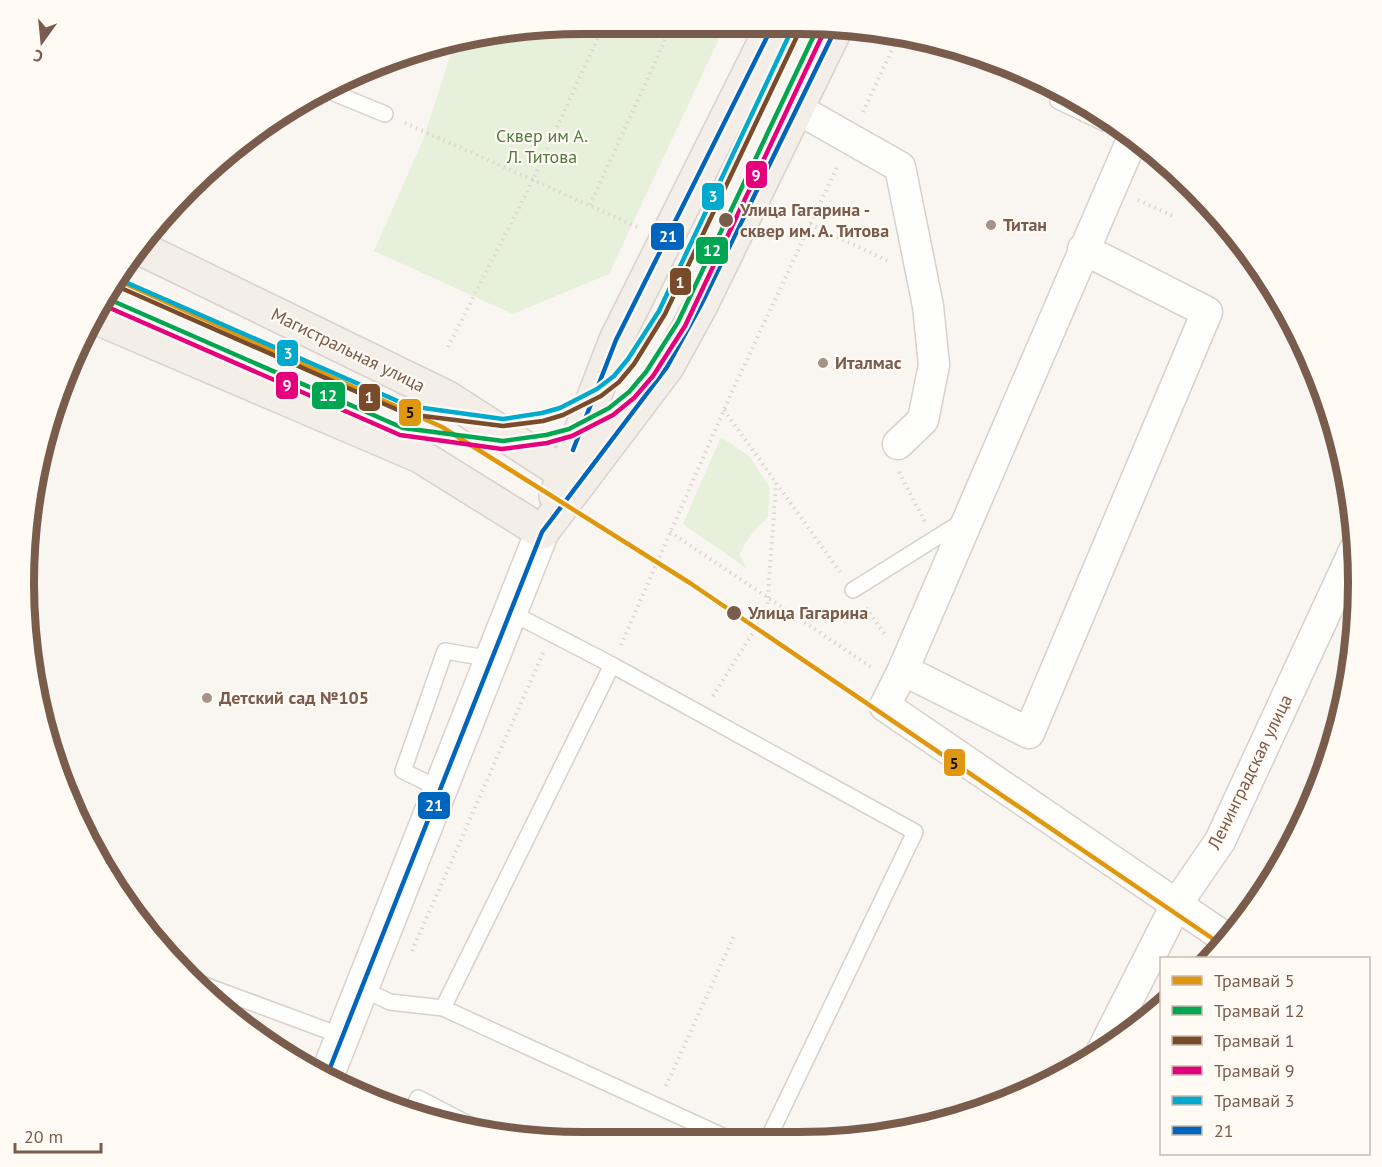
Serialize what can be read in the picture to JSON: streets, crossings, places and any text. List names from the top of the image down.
{
  "streets": {
    "main road": ["Магистральная улица"],
    "street": ["Ленинградская улица"]
  },
  "parks": ["Сквер им А. Л. Титова"],
  "places": [
    "Улица Гагарина - сквер им. А. Титова",
    "Титан",
    "Италмас",
    "Улица Гагарина",
    "Детский сад №105"
  ],
  "lines": [
    "tram line 3",
    "transit line 21",
    "tram line 1",
    "tram line 12",
    "tram line 9",
    "tram line 5"
  ],
  "legend": [
    "Трамвай 5",
    "Трамвай 12",
    "Трамвай 1",
    "Трамвай 9",
    "Трамвай 3",
    "21"
  ],
  "scale_bar": "20 m",
  "north": "bottom"
}
